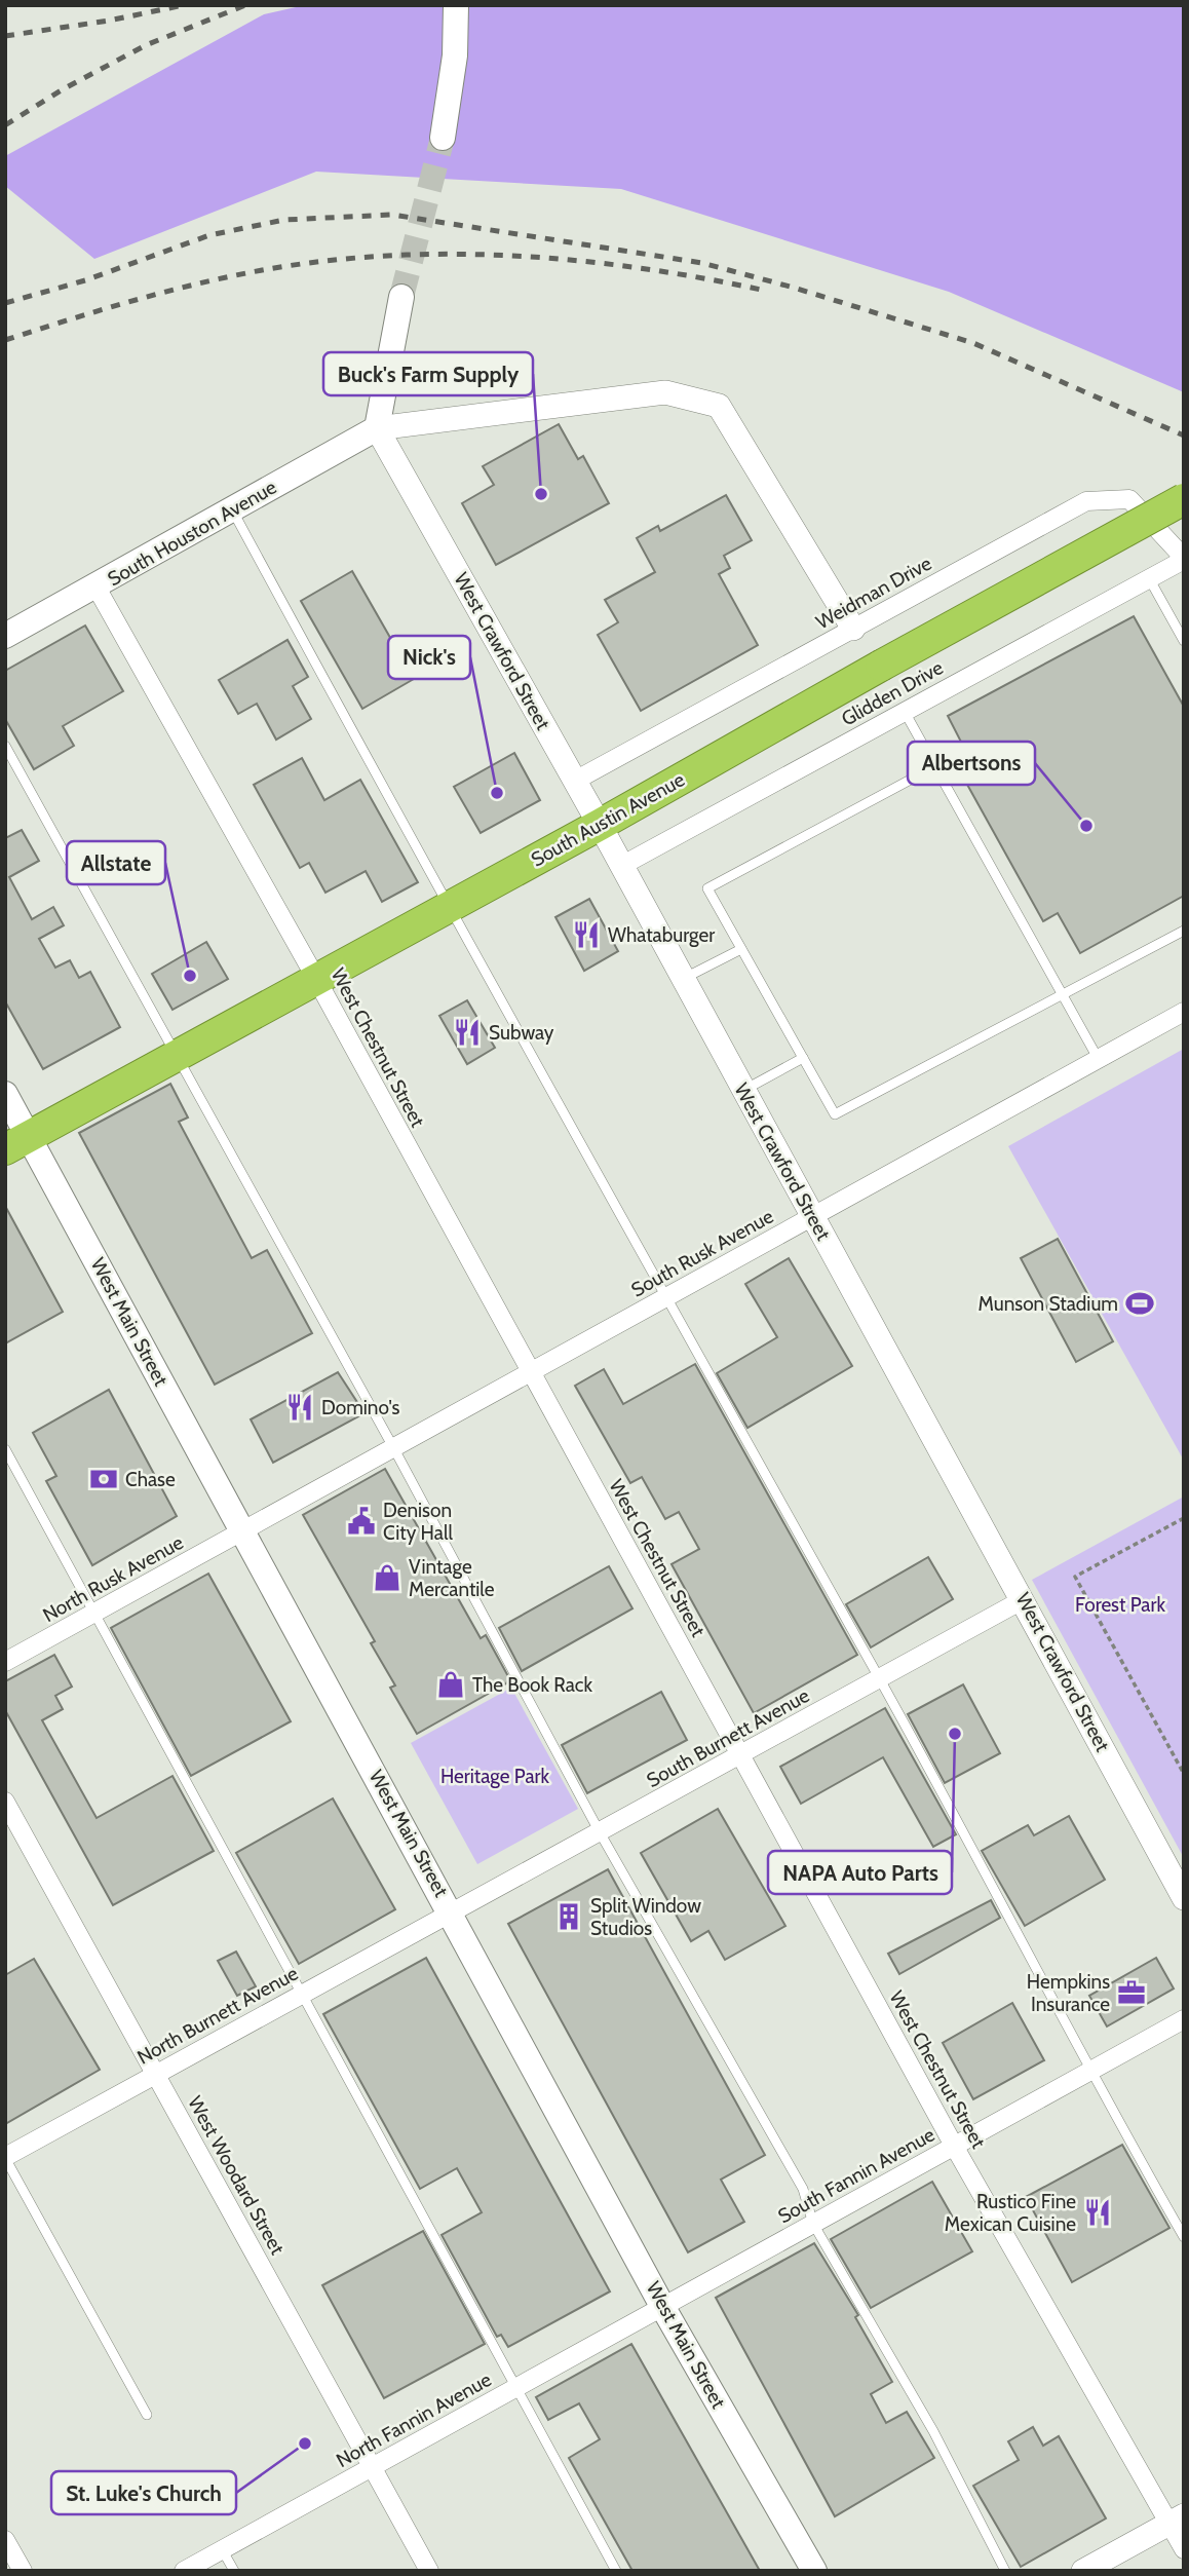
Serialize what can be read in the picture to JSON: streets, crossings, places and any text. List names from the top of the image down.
{
  "streets": {
    "highway": ["South Austin Avenue"],
    "main road": ["South Houston Avenue", "West Main Street"],
    "street": [
      "Weidman Drive",
      "West Crawford Street",
      "Glidden Drive",
      "West Chestnut Street",
      "South Rusk Avenue",
      "North Rusk Avenue",
      "South Burnett Avenue",
      "North Burnett Avenue",
      "West Woodard Street",
      "South Fannin Avenue",
      "North Fannin Avenue"
    ]
  },
  "crossings": [
    ["South Houston Avenue", "West Crawford Street"],
    ["South Houston Avenue", "West Chestnut Street"],
    ["Weidman Drive", "West Crawford Street"],
    ["Weidman Drive", "Glidden Drive"],
    ["West Crawford Street", "Glidden Drive"],
    ["West Crawford Street", "South Austin Avenue"],
    ["West Crawford Street", "South Rusk Avenue"],
    ["West Crawford Street", "South Burnett Avenue"],
    ["South Austin Avenue", "West Chestnut Street"],
    ["South Austin Avenue", "West Main Street"],
    ["West Chestnut Street", "South Rusk Avenue"],
    ["West Chestnut Street", "South Burnett Avenue"],
    ["West Chestnut Street", "South Fannin Avenue"],
    ["South Rusk Avenue", "West Main Street"],
    ["South Rusk Avenue", "North Rusk Avenue"],
    ["West Main Street", "North Rusk Avenue"],
    ["West Main Street", "South Burnett Avenue"],
    ["West Main Street", "North Burnett Avenue"],
    ["West Main Street", "South Fannin Avenue"],
    ["West Main Street", "North Fannin Avenue"],
    ["South Burnett Avenue", "North Burnett Avenue"],
    ["North Burnett Avenue", "West Woodard Street"],
    ["West Woodard Street", "North Fannin Avenue"],
    ["South Fannin Avenue", "North Fannin Avenue"]
  ],
  "parks": ["Forest Park", "Heritage Park"],
  "places": {
    "other": [
      "Buck's Farm Supply",
      "Nick's",
      "Albertsons",
      "Allstate",
      "NAPA Auto Parts",
      "St. Luke's Church"
    ],
    "restaurant": [
      "Whataburger",
      "Subway",
      "Domino's",
      "Rustico Fine Mexican Cuisine"
    ],
    "sports": ["Munson Stadium"],
    "bank": ["Chase"],
    "public building": ["Denison City Hall"],
    "shop": ["Vintage Mercantile", "The Book Rack"],
    "building": ["Split Window Studios"],
    "office": ["Hempkins Insurance"]
  }
}
